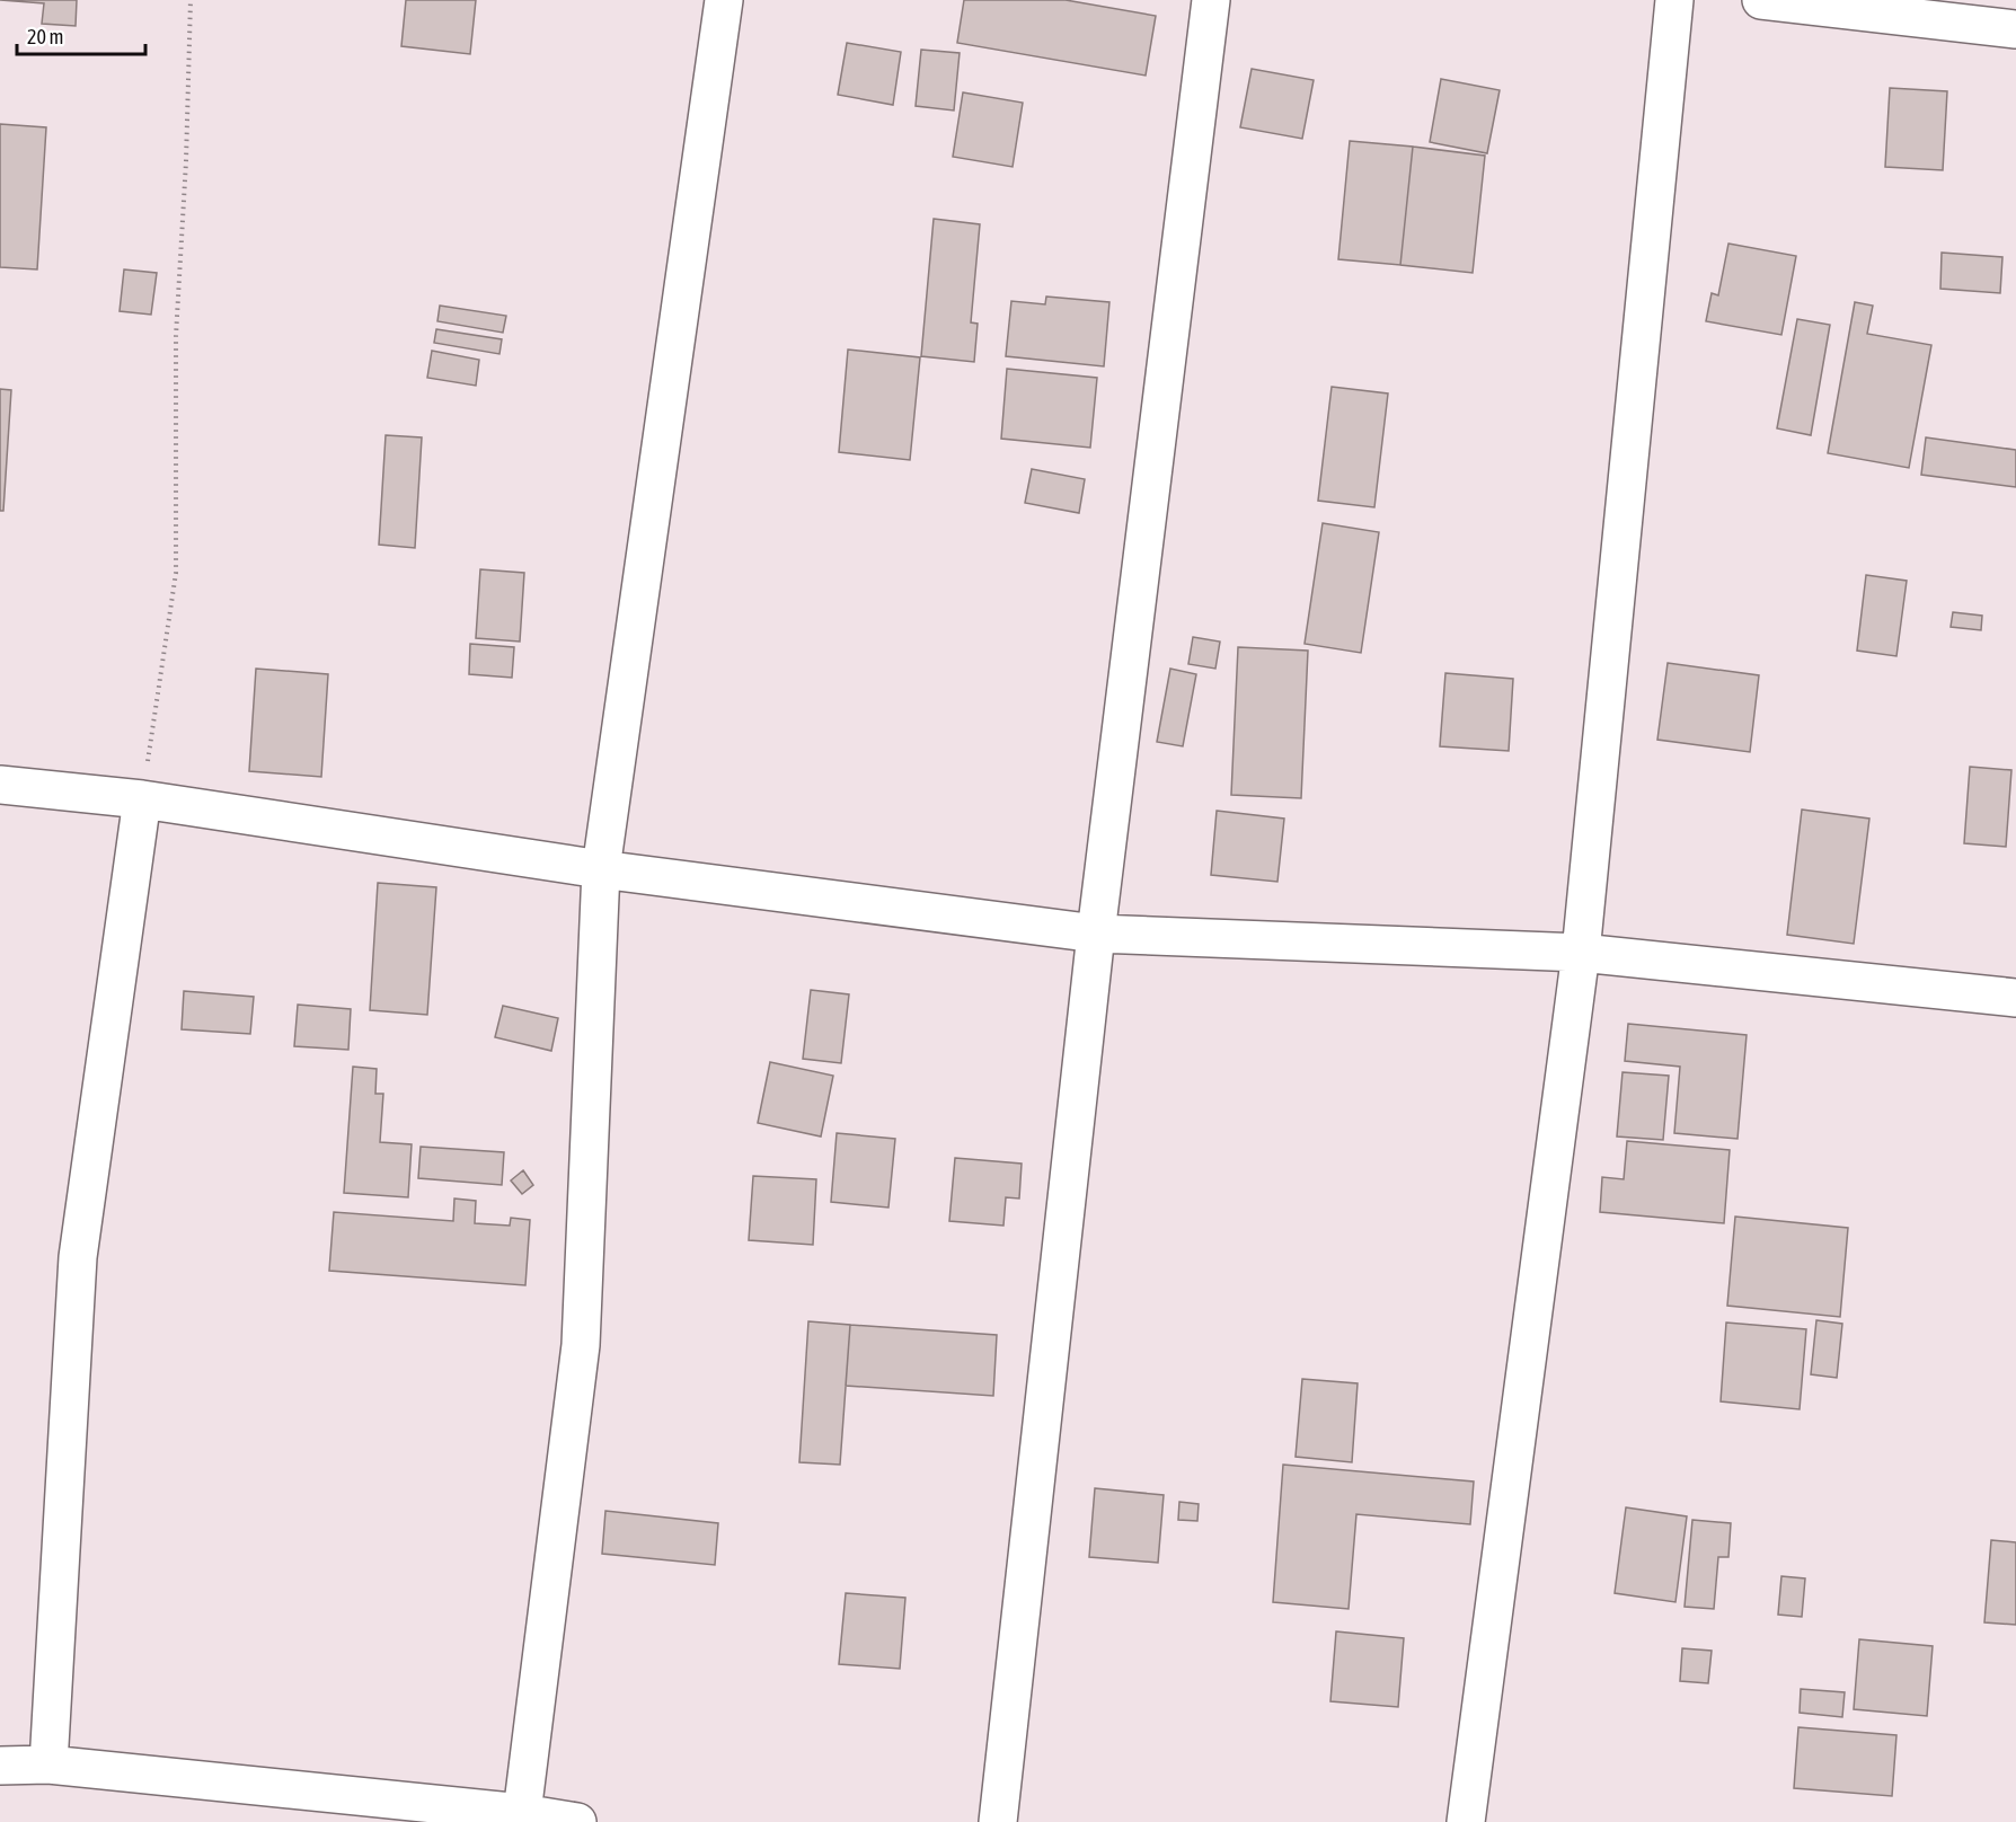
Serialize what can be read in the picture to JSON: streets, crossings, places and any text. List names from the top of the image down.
{
  "scale_bar": "20 m"
}
